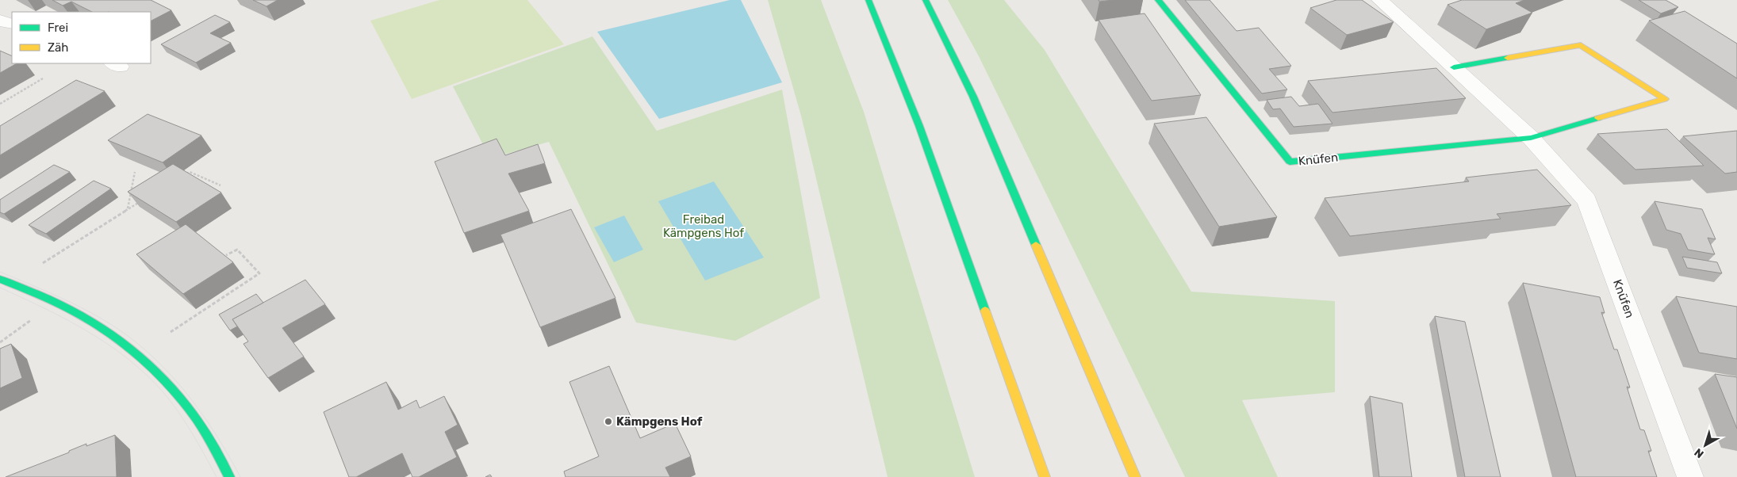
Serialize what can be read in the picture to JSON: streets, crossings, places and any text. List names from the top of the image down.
{
  "streets": {
    "main road": ["Knüfen"]
  },
  "parks": ["Freibad Kämpgens Hof"],
  "places": ["Kämpgens Hof"],
  "legend": ["Frei", "Zäh"],
  "north": "bottom left"
}
